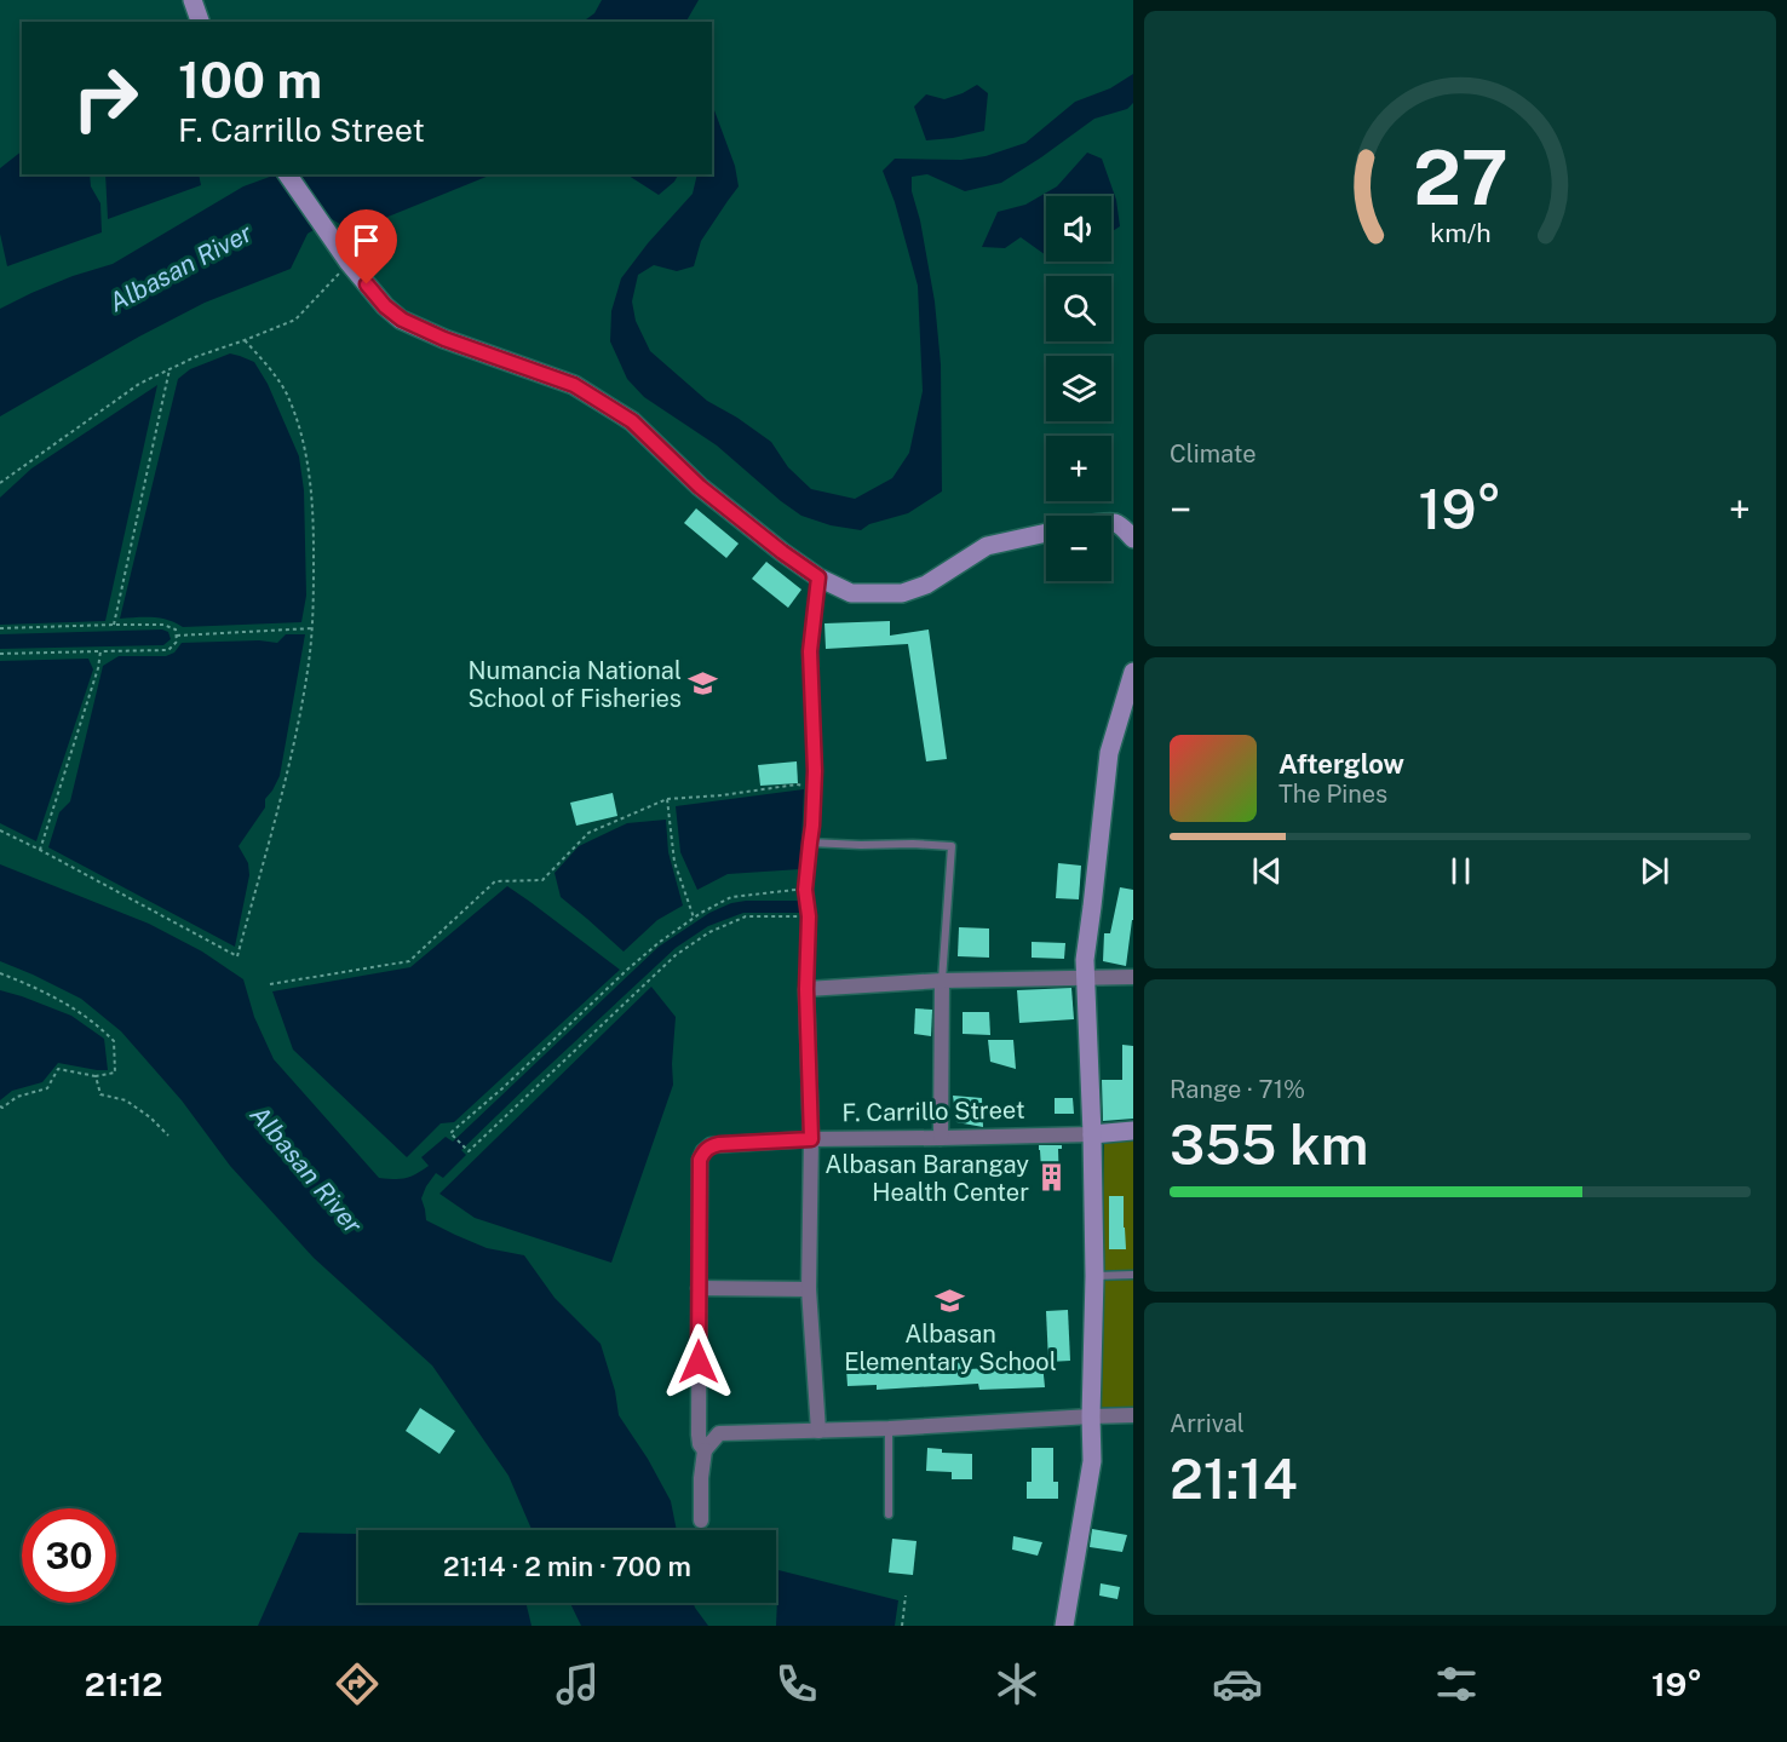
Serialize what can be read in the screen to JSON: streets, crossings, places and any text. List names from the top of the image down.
{
  "streets": {
    "street": ["F. Carrillo Street"]
  },
  "water": ["Albasan River"],
  "places": {
    "school or university": ["Numancia National School of Fisheries", "Albasan Elementary School"],
    "building": ["Albasan Barangay Health Center"]
  },
  "page": {
    "turn": ["100 m", "F. Carrillo Street"],
    "map_buttons": ["+", "−"],
    "tile": [
      "Climate",
      ["Range · 71%", "355 km"],
      ["Arrival", "21:14"]
    ],
    "heat": ["−", "19°", "+"],
    "song": ["Afterglow", "The Pines"],
    "limit": "30",
    "trip": "21:14 · 2 min · 700 m",
    "tabs": ["21:12", "19°"],
    "gauge": ["27", "km/h"]
  }
}
